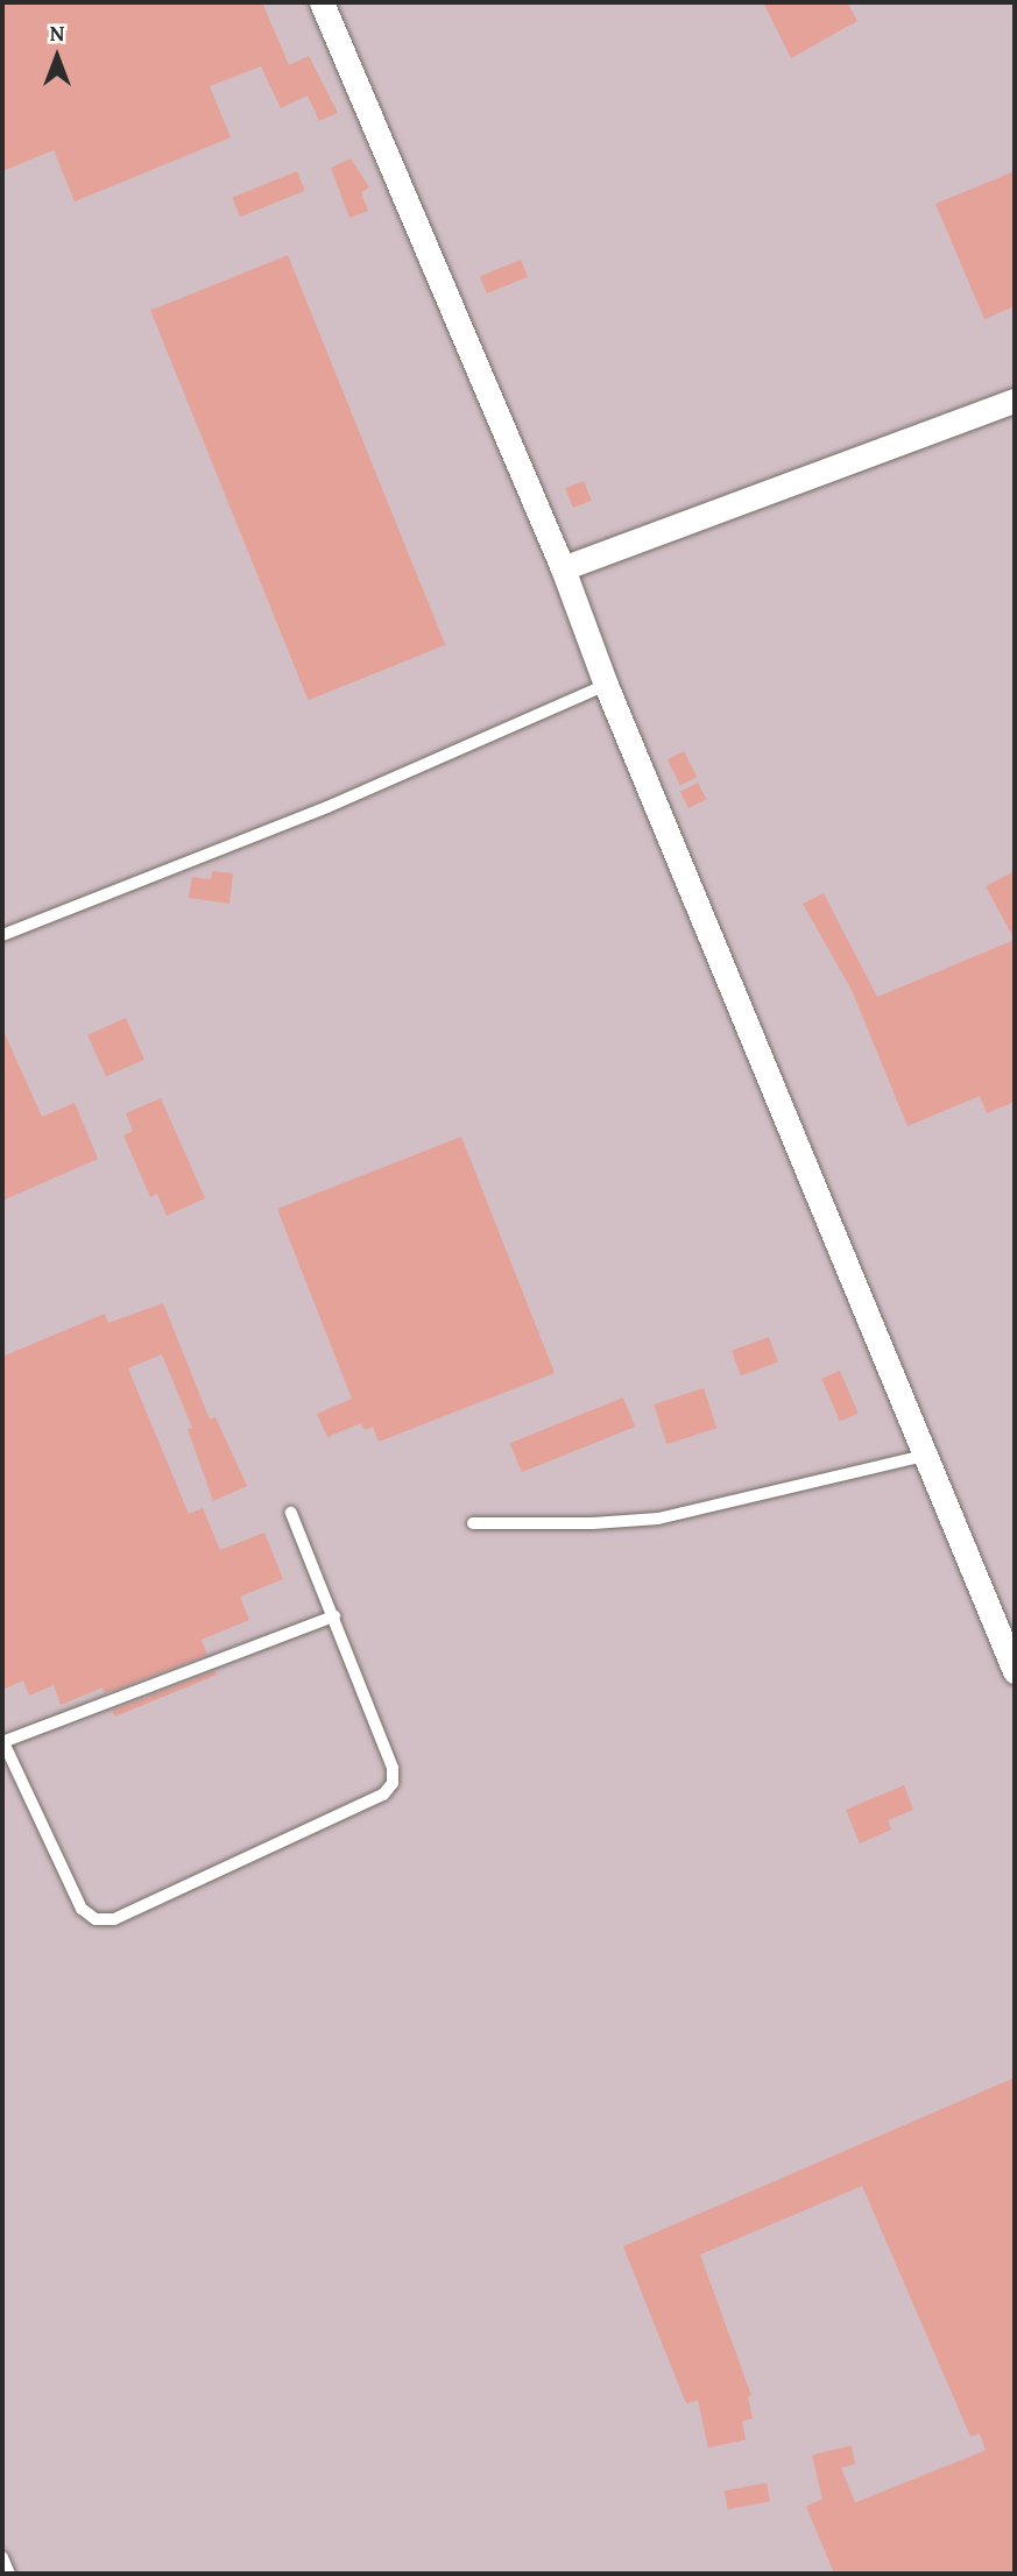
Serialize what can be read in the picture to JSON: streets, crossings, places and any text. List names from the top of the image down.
{
  "north": "top"
}
